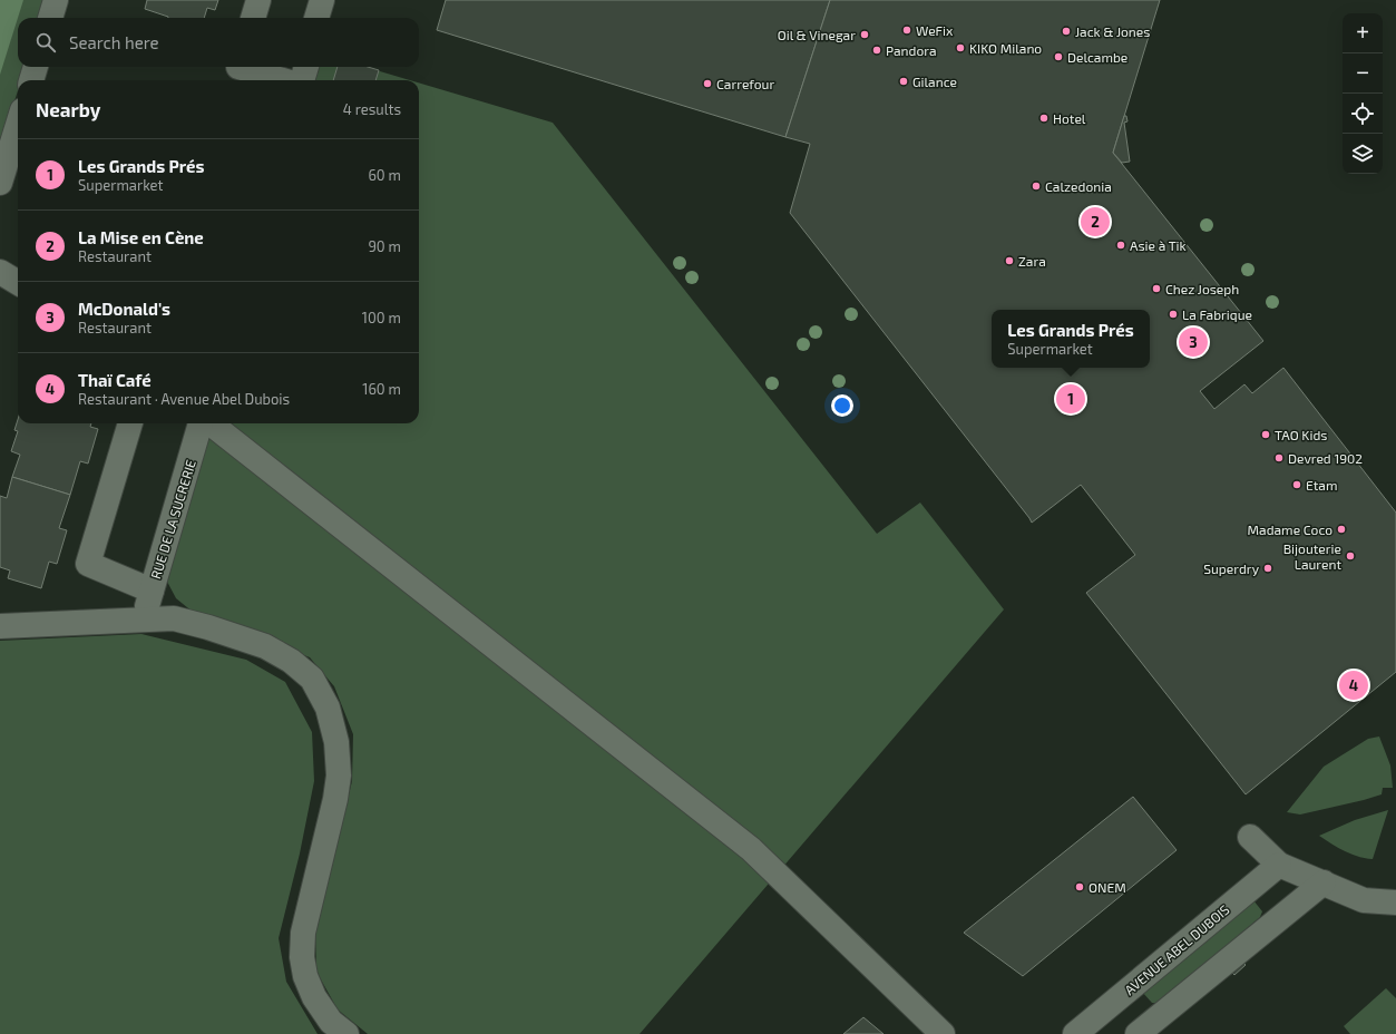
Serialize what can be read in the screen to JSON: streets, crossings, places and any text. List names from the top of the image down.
{
  "streets": {
    "street": ["RUE DE LA SUCRERIE", "AVENUE ABEL DUBOIS"]
  },
  "places": [
    "WeFix",
    "Jack & Jones",
    "Oil & Vinegar",
    "KIKO Milano",
    "Pandora",
    "Delcambe",
    "Gilance",
    "Carrefour",
    "Hotel",
    "Calzedonia",
    "Asie à Tik",
    "Zara",
    "Chez Joseph",
    "La Fabrique",
    "TAO Kids",
    "Devred 1902",
    "Etam",
    "Madame Coco",
    "Bijouterie Laurent",
    "Superdry",
    "ONEM"
  ],
  "page": {
    "map_buttons": ["+", "−"],
    "search": "Search here",
    "heading": ["Nearby", "4 results"],
    "list": [
      {
        "mark": "1",
        "name": "Les Grands Prés",
        "note": "Supermarket",
        "value": "60 m"
      },
      {
        "mark": "2",
        "name": "La Mise en Cène",
        "note": "Restaurant",
        "value": "90 m"
      },
      {
        "mark": "3",
        "name": "McDonald's",
        "note": "Restaurant",
        "value": "100 m"
      },
      {
        "mark": "4",
        "name": "Thaï Café",
        "note": "Restaurant · Avenue Abel Dubois",
        "value": "160 m"
      }
    ],
    "pins": [
      "2",
      "3",
      "1",
      "4"
    ],
    "popup": ["Les Grands Prés", "Supermarket"]
  }
}
